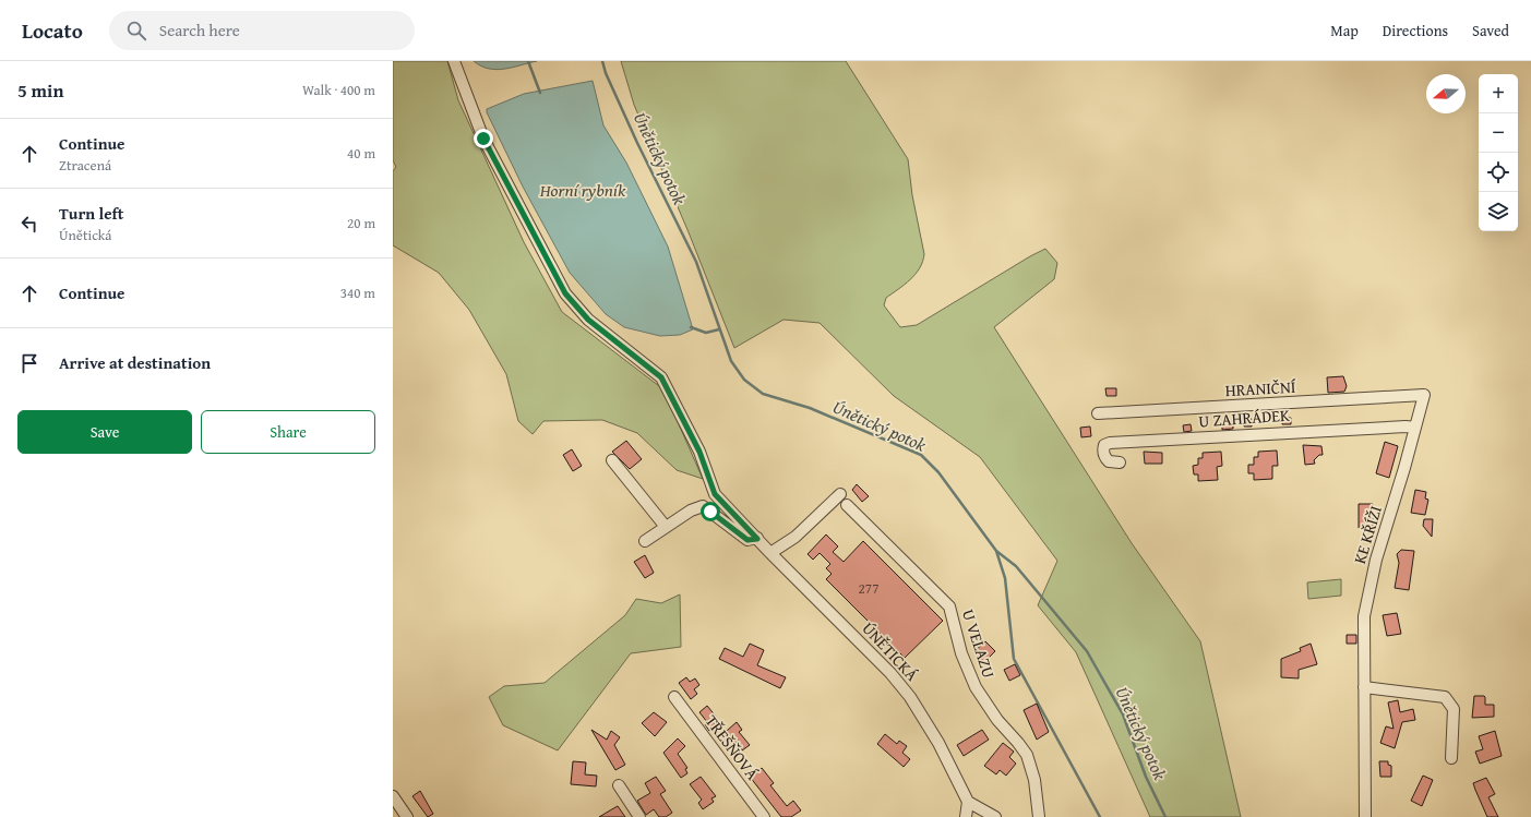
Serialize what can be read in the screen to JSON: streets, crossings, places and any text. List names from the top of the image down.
{
  "streets": {
    "street": [
      "HRANIČNÍ",
      "U ZAHRÁDEK",
      "KE KŘÍŽI",
      "U VELAZU",
      "ÚNĚTICKÁ",
      "TŘEŠŇOVÁ"
    ]
  },
  "crossings": [
    ["HRANIČNÍ", "KE KŘÍŽI"],
    ["U ZAHRÁDEK", "KE KŘÍŽI"]
  ],
  "water": ["Únětický potok", "Horní rybník"],
  "house_numbers": ["277"],
  "north": "left",
  "page": {
    "header": "Locato",
    "search": "Search here",
    "nav": ["Map", "Directions", "Saved"],
    "heading": ["5 min", "Walk · 400 m"],
    "map_buttons": ["+", "−"],
    "list": [
      ["Continue", "Ztracená", "40 m"],
      ["Turn left", "Únětická", "20 m"],
      ["Continue", "340 m"],
      "Arrive at destination"
    ],
    "buttons": ["Save", "Share"]
  }
}
